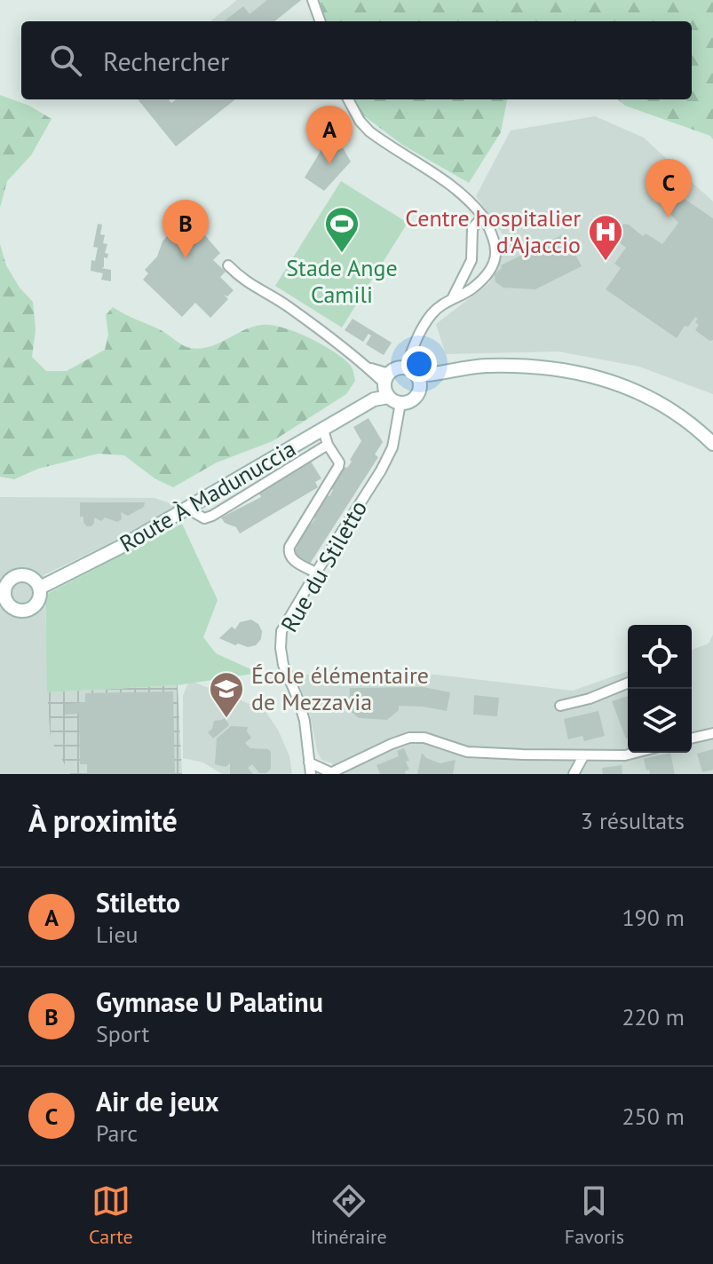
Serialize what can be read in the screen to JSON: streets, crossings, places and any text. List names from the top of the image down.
{
  "streets": {
    "main road": ["Route À Madunuccia"],
    "street": ["Rue du Stiletto"]
  },
  "crossings": [
    ["Route À Madunuccia", "Rue du Stiletto"]
  ],
  "places": {
    "sports": ["Stade Ange Camili"],
    "hospital": ["Centre hospitalier d'Ajaccio"],
    "school or university": ["École élémentaire de Mezzavia"]
  },
  "page": {
    "search": "Rechercher",
    "pins": ["A", "C", "B"],
    "heading": ["À proximité", "3 résultats"],
    "list": [
      {
        "mark": "A",
        "name": "Stiletto",
        "note": "Lieu",
        "value": "190 m"
      },
      {
        "mark": "B",
        "name": "Gymnase U Palatinu",
        "note": "Sport",
        "value": "220 m"
      },
      {
        "mark": "C",
        "name": "Air de jeux",
        "note": "Parc",
        "value": "250 m"
      }
    ],
    "nav": ["Carte", "Itinéraire", "Favoris"]
  }
}
